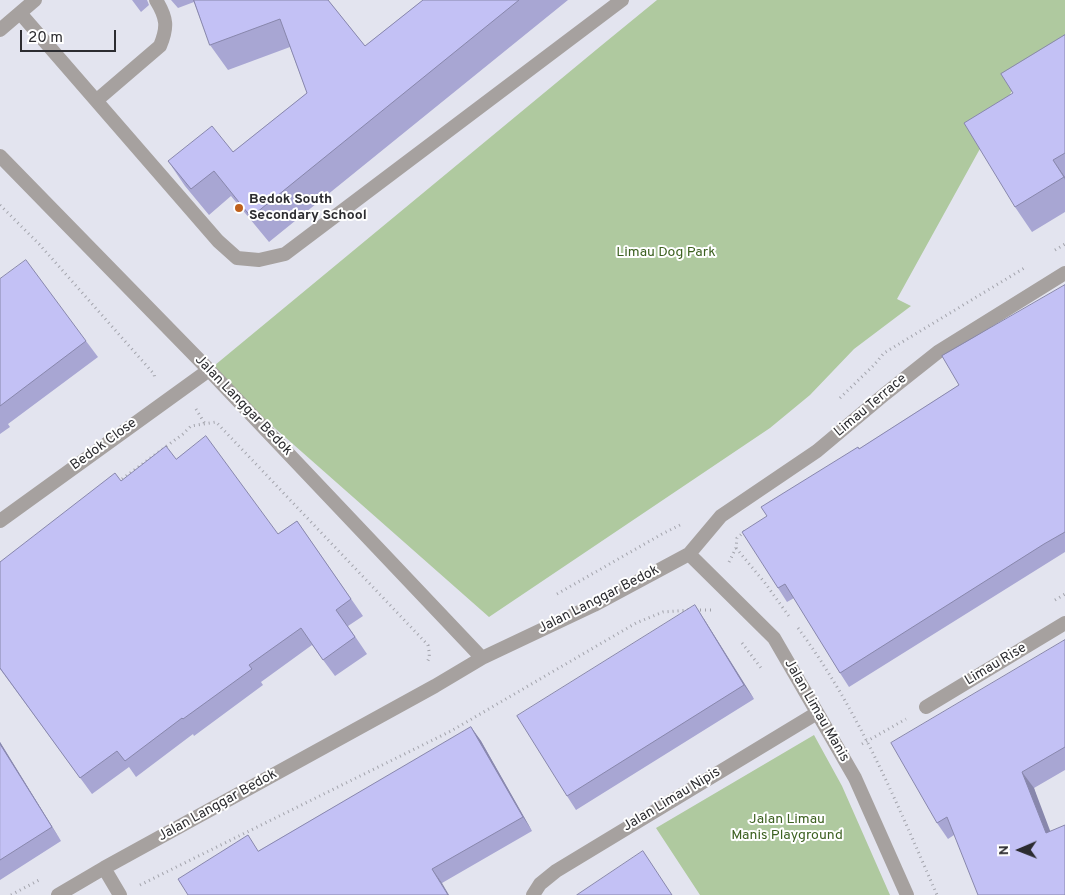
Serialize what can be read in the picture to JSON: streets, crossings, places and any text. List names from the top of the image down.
{
  "streets": {
    "street": [
      "Jalan Langgar Bedok",
      "Limau Terrace",
      "Bedok Close",
      "Limau Rise",
      "Jalan Limau Manis",
      "Jalan Limau Nipis"
    ]
  },
  "crossings": [
    ["Jalan Langgar Bedok", "Limau Terrace"],
    ["Jalan Langgar Bedok", "Bedok Close"],
    ["Jalan Langgar Bedok", "Jalan Limau Manis"],
    ["Limau Terrace", "Jalan Limau Manis"],
    ["Jalan Limau Manis", "Jalan Limau Nipis"]
  ],
  "parks": ["Limau Dog Park", "Jalan Limau Manis Playground"],
  "places": ["Bedok South Secondary School"],
  "scale_bar": "20 m",
  "north": "left"
}
